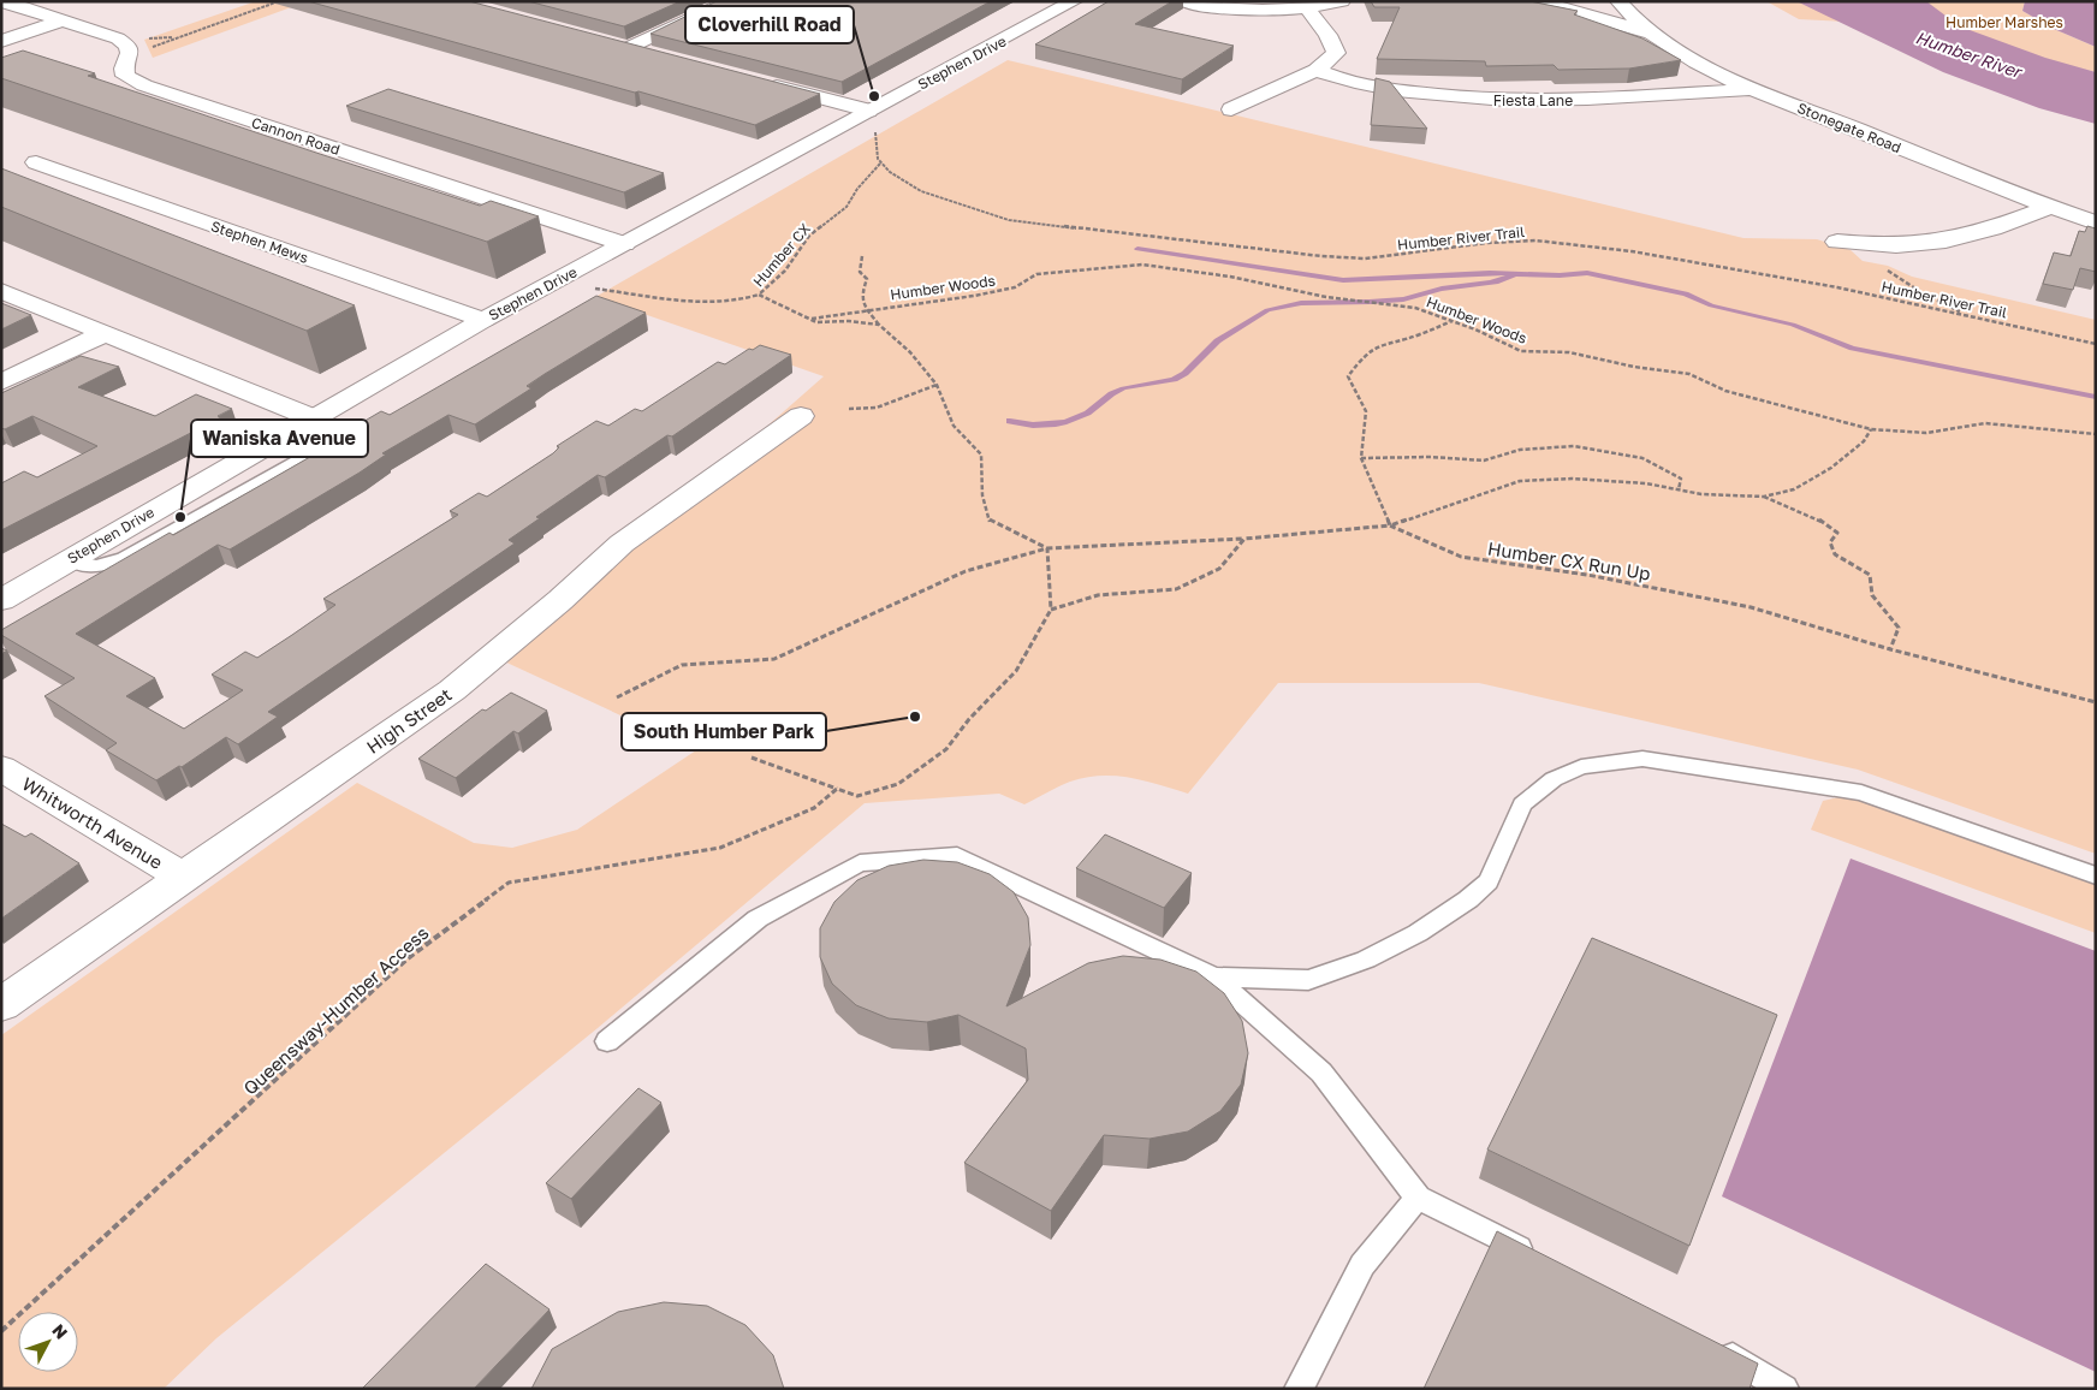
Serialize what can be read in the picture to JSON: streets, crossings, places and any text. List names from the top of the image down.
{
  "streets": {
    "street": [
      "Stephen Drive",
      "Fiesta Lane",
      "Stonegate Road",
      "Cannon Road",
      "Stephen Mews",
      "High Street",
      "Whitworth Avenue"
    ],
    "path": [
      "Humber River Trail",
      "Humber CX",
      "Humber Woods",
      "Humber CX Run Up",
      "Queensway-Humber Access"
    ]
  },
  "crossings": [
    ["Stephen Drive", "Cannon Road"],
    ["Stephen Drive", "Stephen Mews"],
    ["Fiesta Lane", "Stonegate Road"],
    ["Humber River Trail", "Humber CX"],
    ["Humber CX", "Humber Woods"],
    ["High Street", "Whitworth Avenue"]
  ],
  "water": ["Humber River"],
  "parks": ["Humber Marshes"],
  "places": ["Cloverhill Road", "Waniska Avenue", "South Humber Park"],
  "north": "top right"
}
